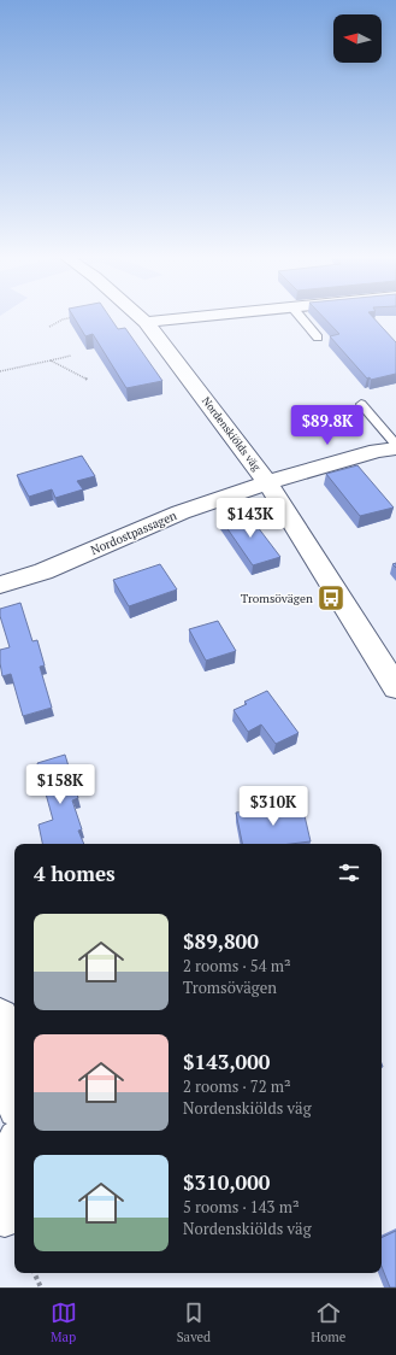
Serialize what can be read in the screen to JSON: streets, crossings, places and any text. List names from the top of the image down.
{
  "streets": {
    "street": ["Nordenskiölds väg", "Nordostpassagen"]
  },
  "crossings": [
    ["Nordenskiölds väg", "Nordostpassagen"]
  ],
  "places": {
    "bus stop": ["Tromsövägen"]
  },
  "north": "left",
  "page": {
    "price": [
      "$89.8K",
      "$143K",
      "$158K",
      "$310K"
    ],
    "heading": "4 homes",
    "list": [
      {
        "name": "$89,800",
        "note": "2 rooms · 54 m² · Tromsövägen"
      },
      {
        "name": "$143,000",
        "note": "2 rooms · 72 m² · Nordenskiölds väg"
      },
      {
        "name": "$310,000",
        "note": "5 rooms · 143 m² · Nordenskiölds väg"
      }
    ],
    "tabs": ["Map", "Saved", "Home"]
  }
}
